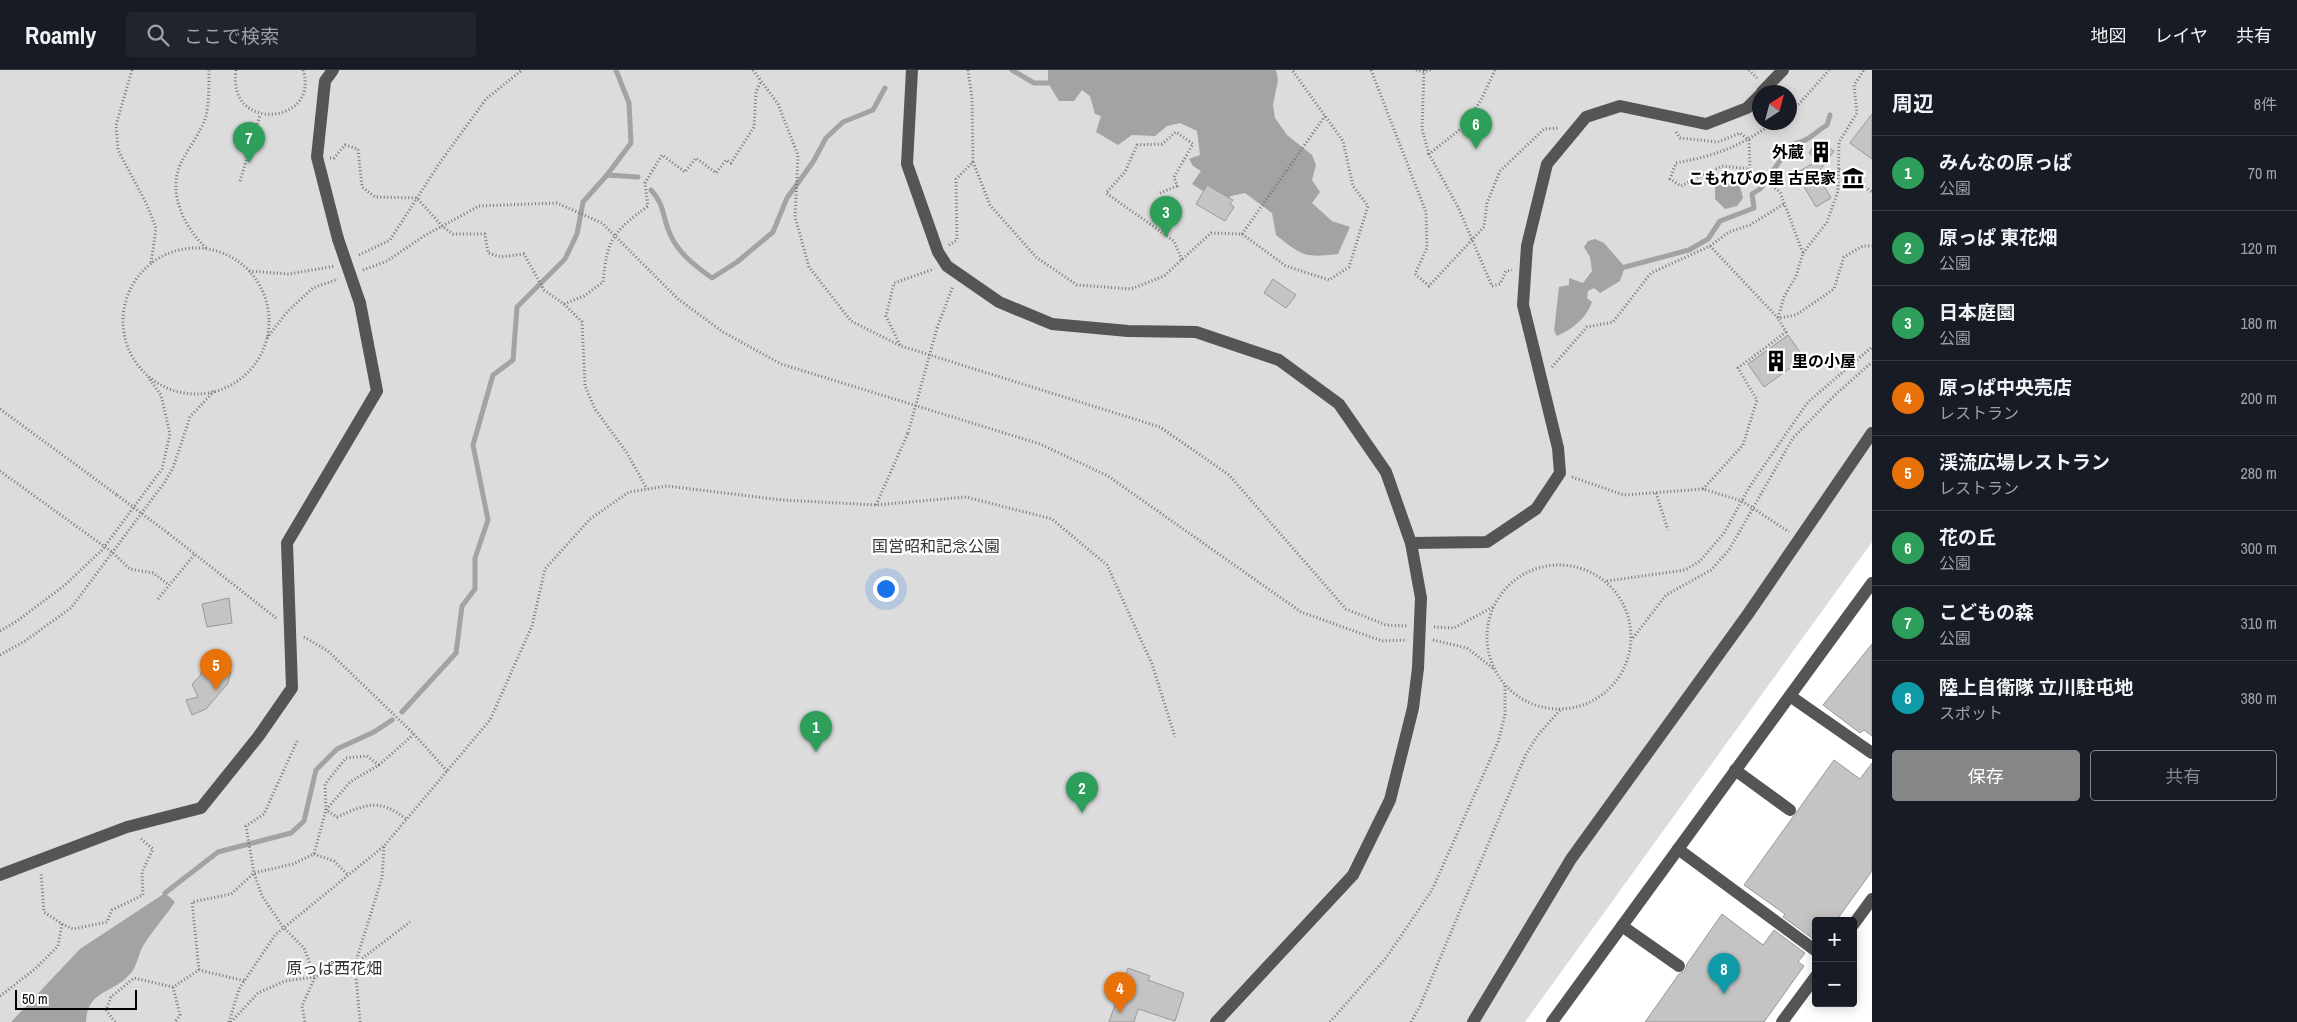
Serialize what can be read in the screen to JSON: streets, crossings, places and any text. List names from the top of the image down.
{
  "parks": ["国営昭和記念公園", "原っぱ西花畑"],
  "places": {
    "building": ["外蔵", "里の小屋"],
    "museum": ["こもれびの里 古民家"]
  },
  "scale_bar": "50 m",
  "north": "top right",
  "page": {
    "header": "Roamly",
    "search": "ここで検索",
    "nav": ["地図", "レイヤ", "共有"],
    "heading": ["周辺", "8件"],
    "pins": [
      "6",
      "7",
      "3",
      "5",
      "1",
      "2",
      "8",
      "4"
    ],
    "list": [
      {
        "mark": "1",
        "name": "みんなの原っぱ",
        "note": "公園",
        "value": "70 m"
      },
      {
        "mark": "2",
        "name": "原っぱ 東花畑",
        "note": "公園",
        "value": "120 m"
      },
      {
        "mark": "3",
        "name": "日本庭園",
        "note": "公園",
        "value": "180 m"
      },
      {
        "mark": "4",
        "name": "原っぱ中央売店",
        "note": "レストラン",
        "value": "200 m"
      },
      {
        "mark": "5",
        "name": "渓流広場レストラン",
        "note": "レストラン",
        "value": "280 m"
      },
      {
        "mark": "6",
        "name": "花の丘",
        "note": "公園",
        "value": "300 m"
      },
      {
        "mark": "7",
        "name": "こどもの森",
        "note": "公園",
        "value": "310 m"
      },
      {
        "mark": "8",
        "name": "陸上自衛隊 立川駐屯地",
        "note": "スポット",
        "value": "380 m"
      }
    ],
    "buttons": ["保存", "共有"],
    "map_buttons": ["+", "−"],
    "scale": "50 m"
  }
}
